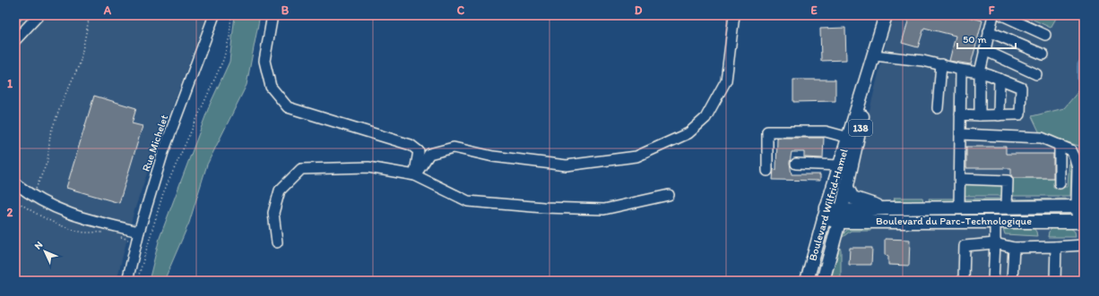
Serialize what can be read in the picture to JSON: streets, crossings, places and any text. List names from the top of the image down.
{
  "streets": {
    "main road": ["138", "Boulevard Wilfrid-Hamel", "Boulevard du Parc-Technologique"],
    "street": ["Rue Michelet"]
  },
  "crossings": [
    ["Boulevard Wilfrid-Hamel", "Boulevard du Parc-Technologique"]
  ],
  "scale_bar": "50 m",
  "north": "top left",
  "grid": {
    "columns": [
      "A",
      "B",
      "C",
      "D",
      "E",
      "F"
    ],
    "rows": ["1", "2"]
  }
}
